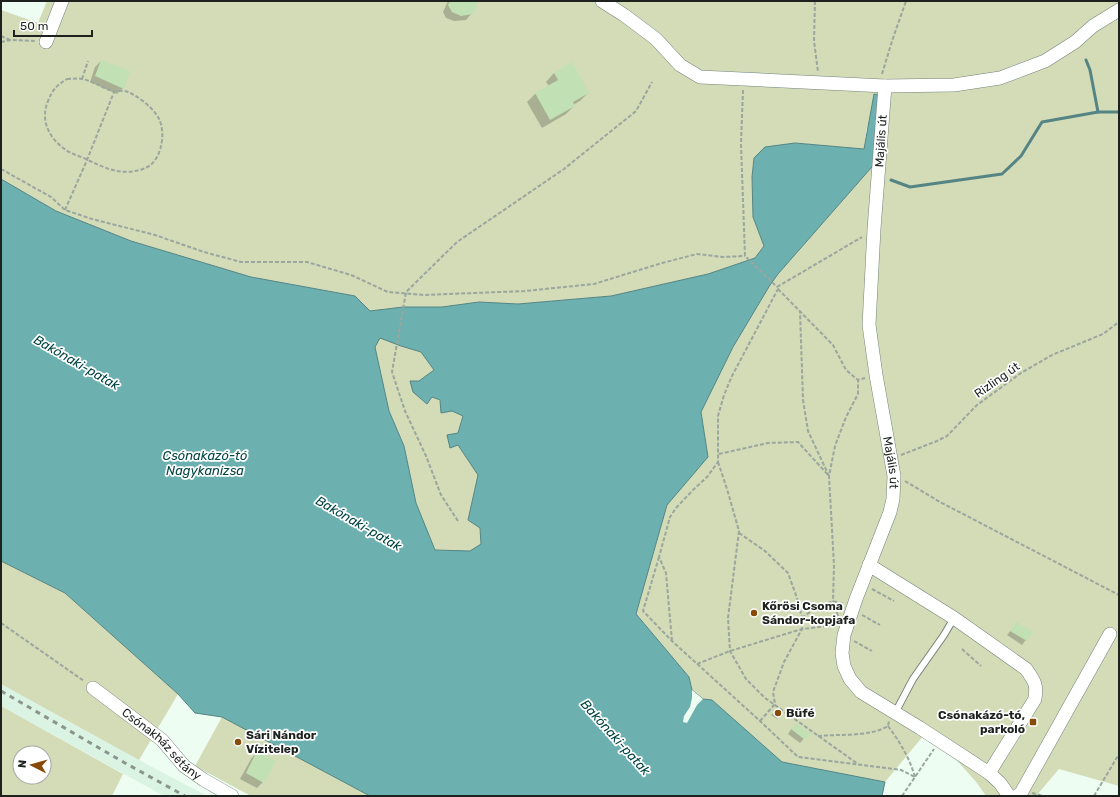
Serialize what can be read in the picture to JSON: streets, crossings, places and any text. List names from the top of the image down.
{
  "streets": {
    "street": ["Majális út", "Csónakház sétány"],
    "path": ["Rizling út"]
  },
  "crossings": [
    ["Majális út", "Rizling út"]
  ],
  "water": ["Bakónaki-patak", "Csónakázó-tó Nagykanizsa"],
  "places": {
    "other": ["Kőrösi Csoma Sándor-kopjafa", "Büfé", "Sári Nándor Vízitelep"],
    "transit": ["Csónakázó-tó, parkoló"]
  },
  "scale_bar": "50 m",
  "north": "left"
}
